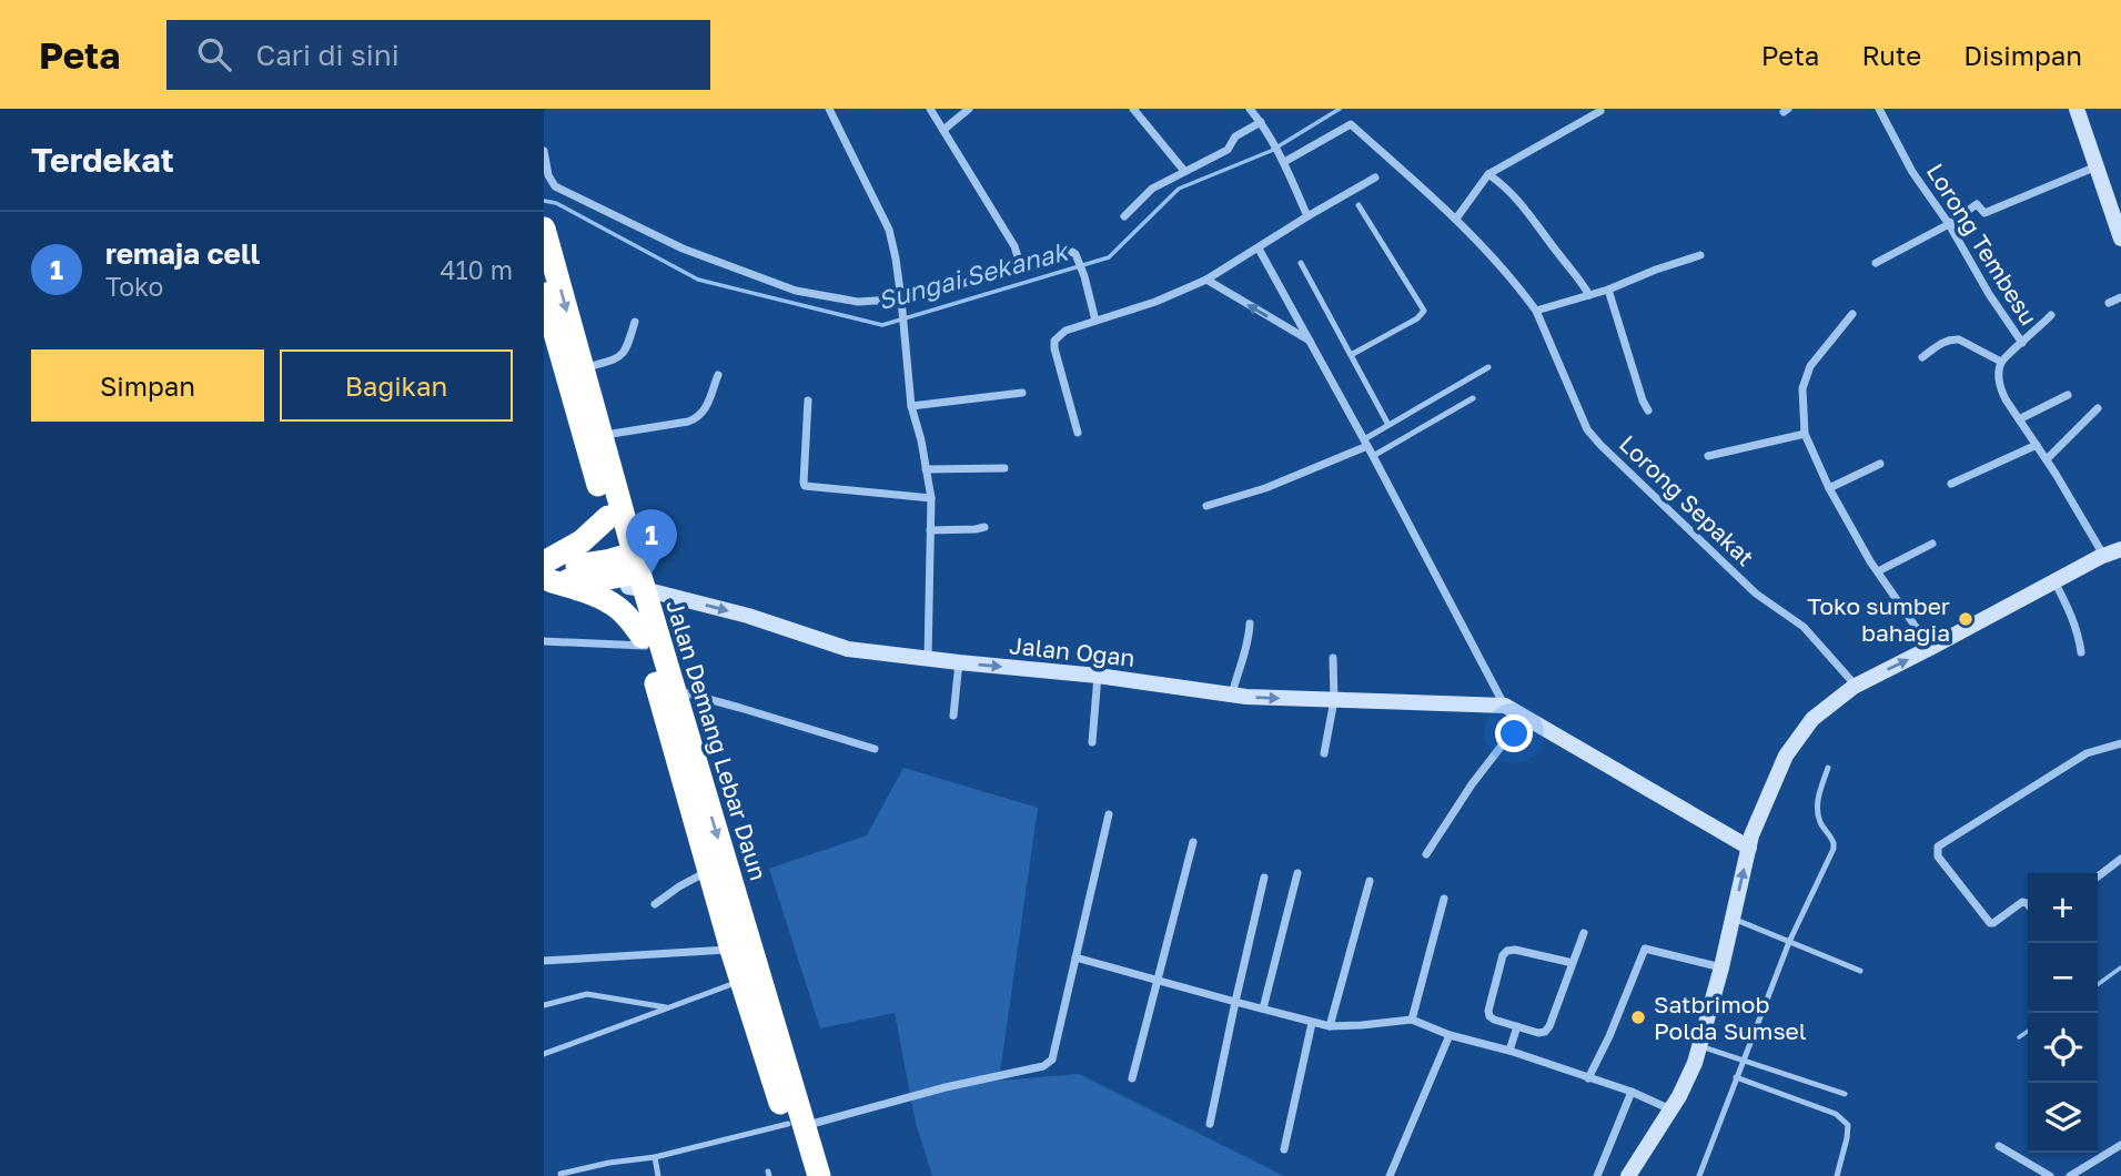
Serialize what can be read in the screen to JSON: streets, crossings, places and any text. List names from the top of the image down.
{
  "streets": {
    "highway": ["Jalan Demang Lebar Daun"],
    "main road": ["Jalan Ogan"],
    "street": ["Lorong Tembesu", "Lorong Sepakat"]
  },
  "crossings": [
    ["Jalan Ogan", "Jalan Demang Lebar Daun"]
  ],
  "one_way": ["Jalan Ogan"],
  "water": ["Sungai Sekanak"],
  "places": ["Toko sumber bahagia", "Satbrimob Polda Sumsel"],
  "page": {
    "header": "Peta",
    "search": "Cari di sini",
    "nav": ["Peta", "Rute", "Disimpan"],
    "heading": "Terdekat",
    "list": [
      {
        "mark": "1",
        "name": "remaja cell",
        "note": "Toko",
        "value": "410 m"
      }
    ],
    "buttons": ["Simpan", "Bagikan"],
    "pins": "1",
    "map_buttons": ["+", "−"]
  }
}
